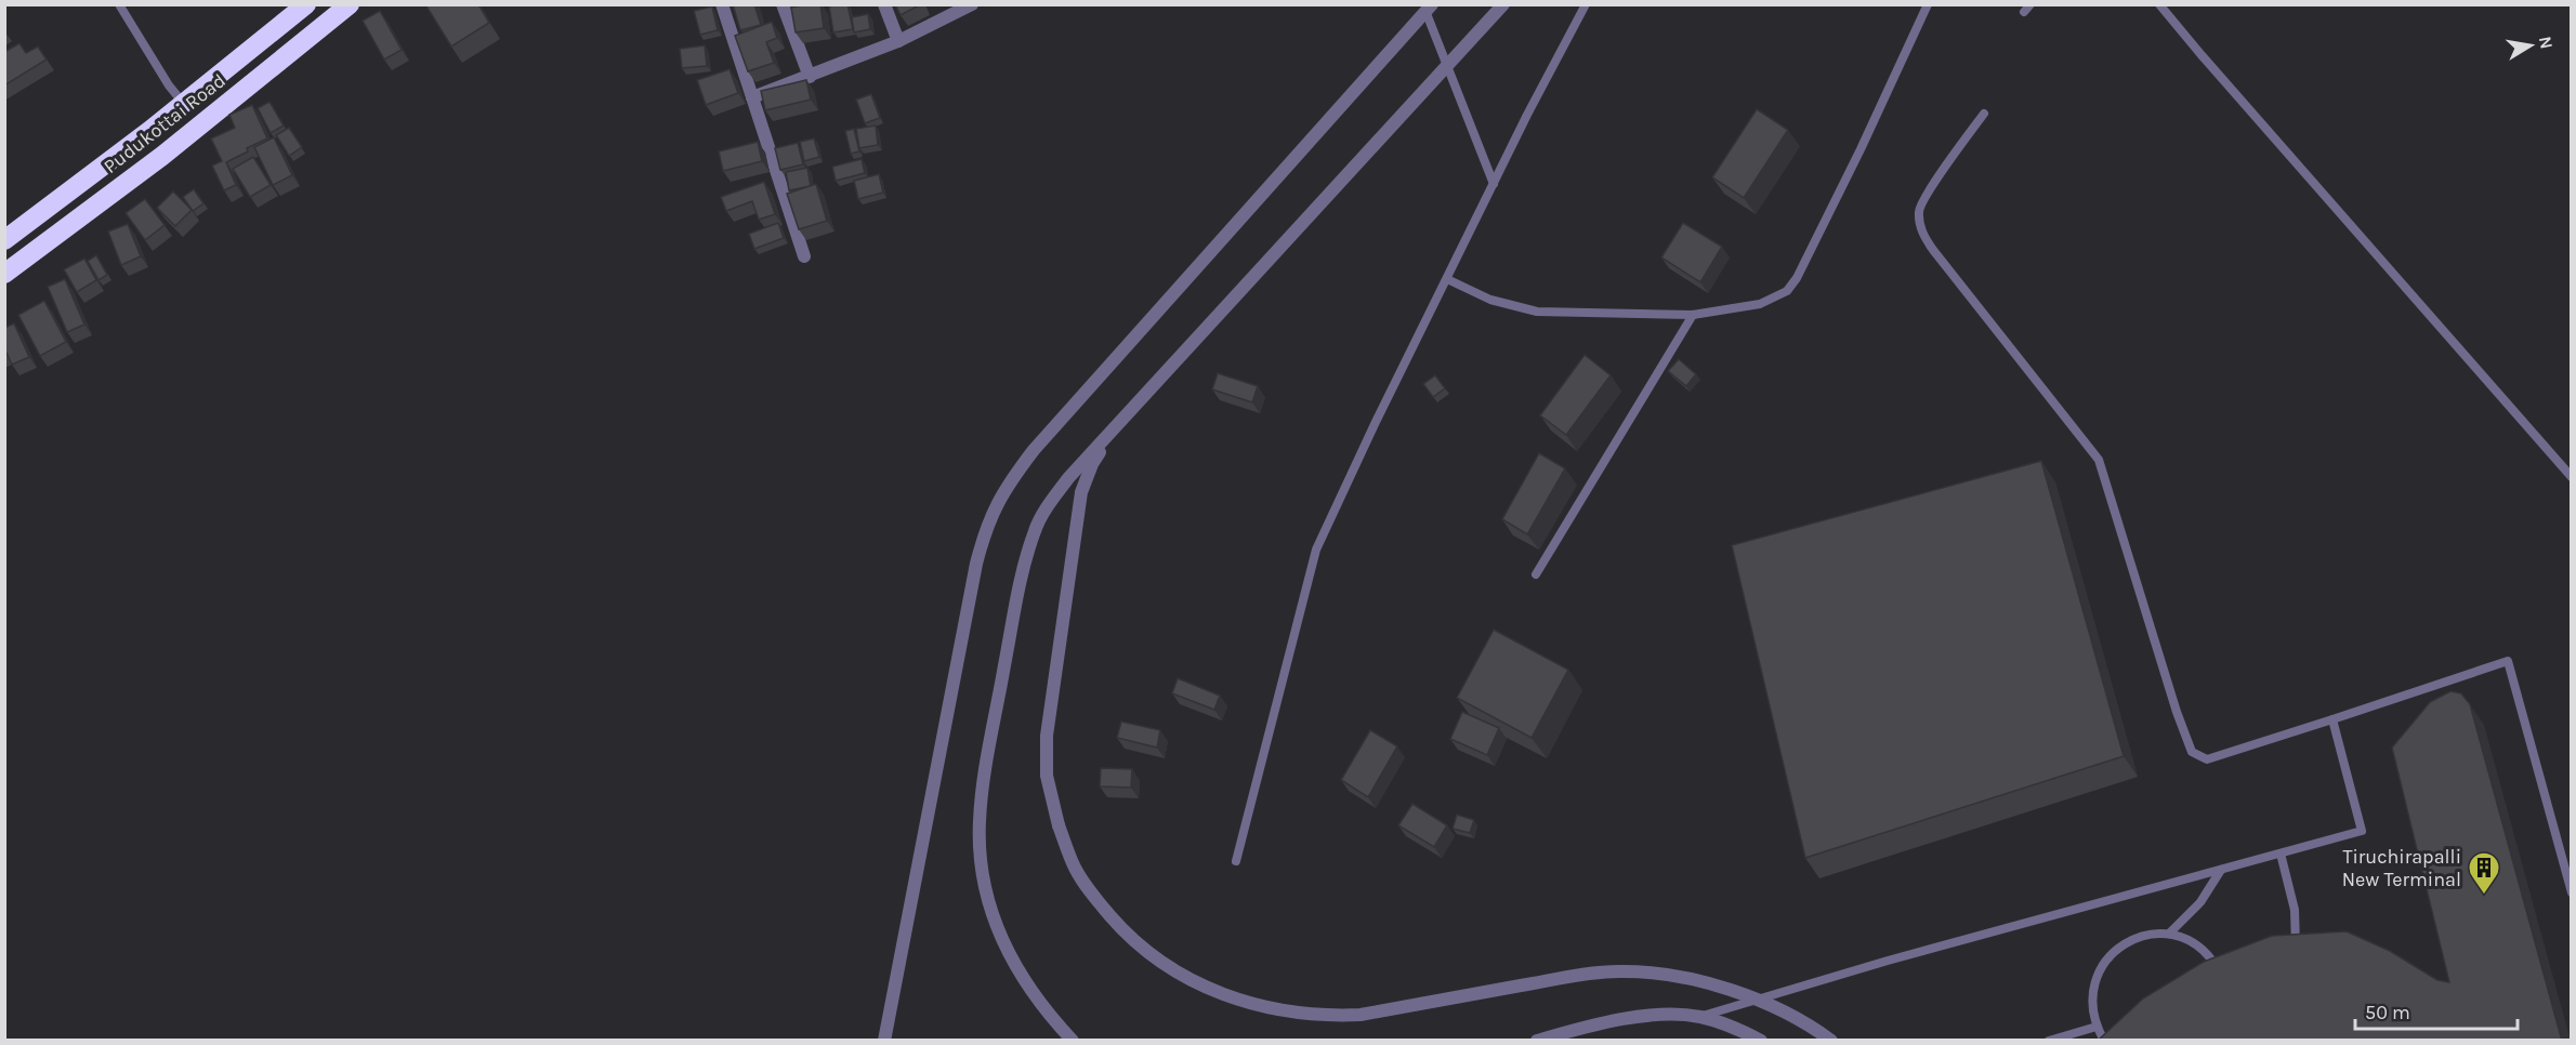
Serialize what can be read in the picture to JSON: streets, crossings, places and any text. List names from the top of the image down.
{
  "streets": {
    "highway": ["Pudukottai Road"]
  },
  "places": {
    "building": ["Tiruchirapalli New Terminal"]
  },
  "scale_bar": "50 m",
  "north": "right"
}
